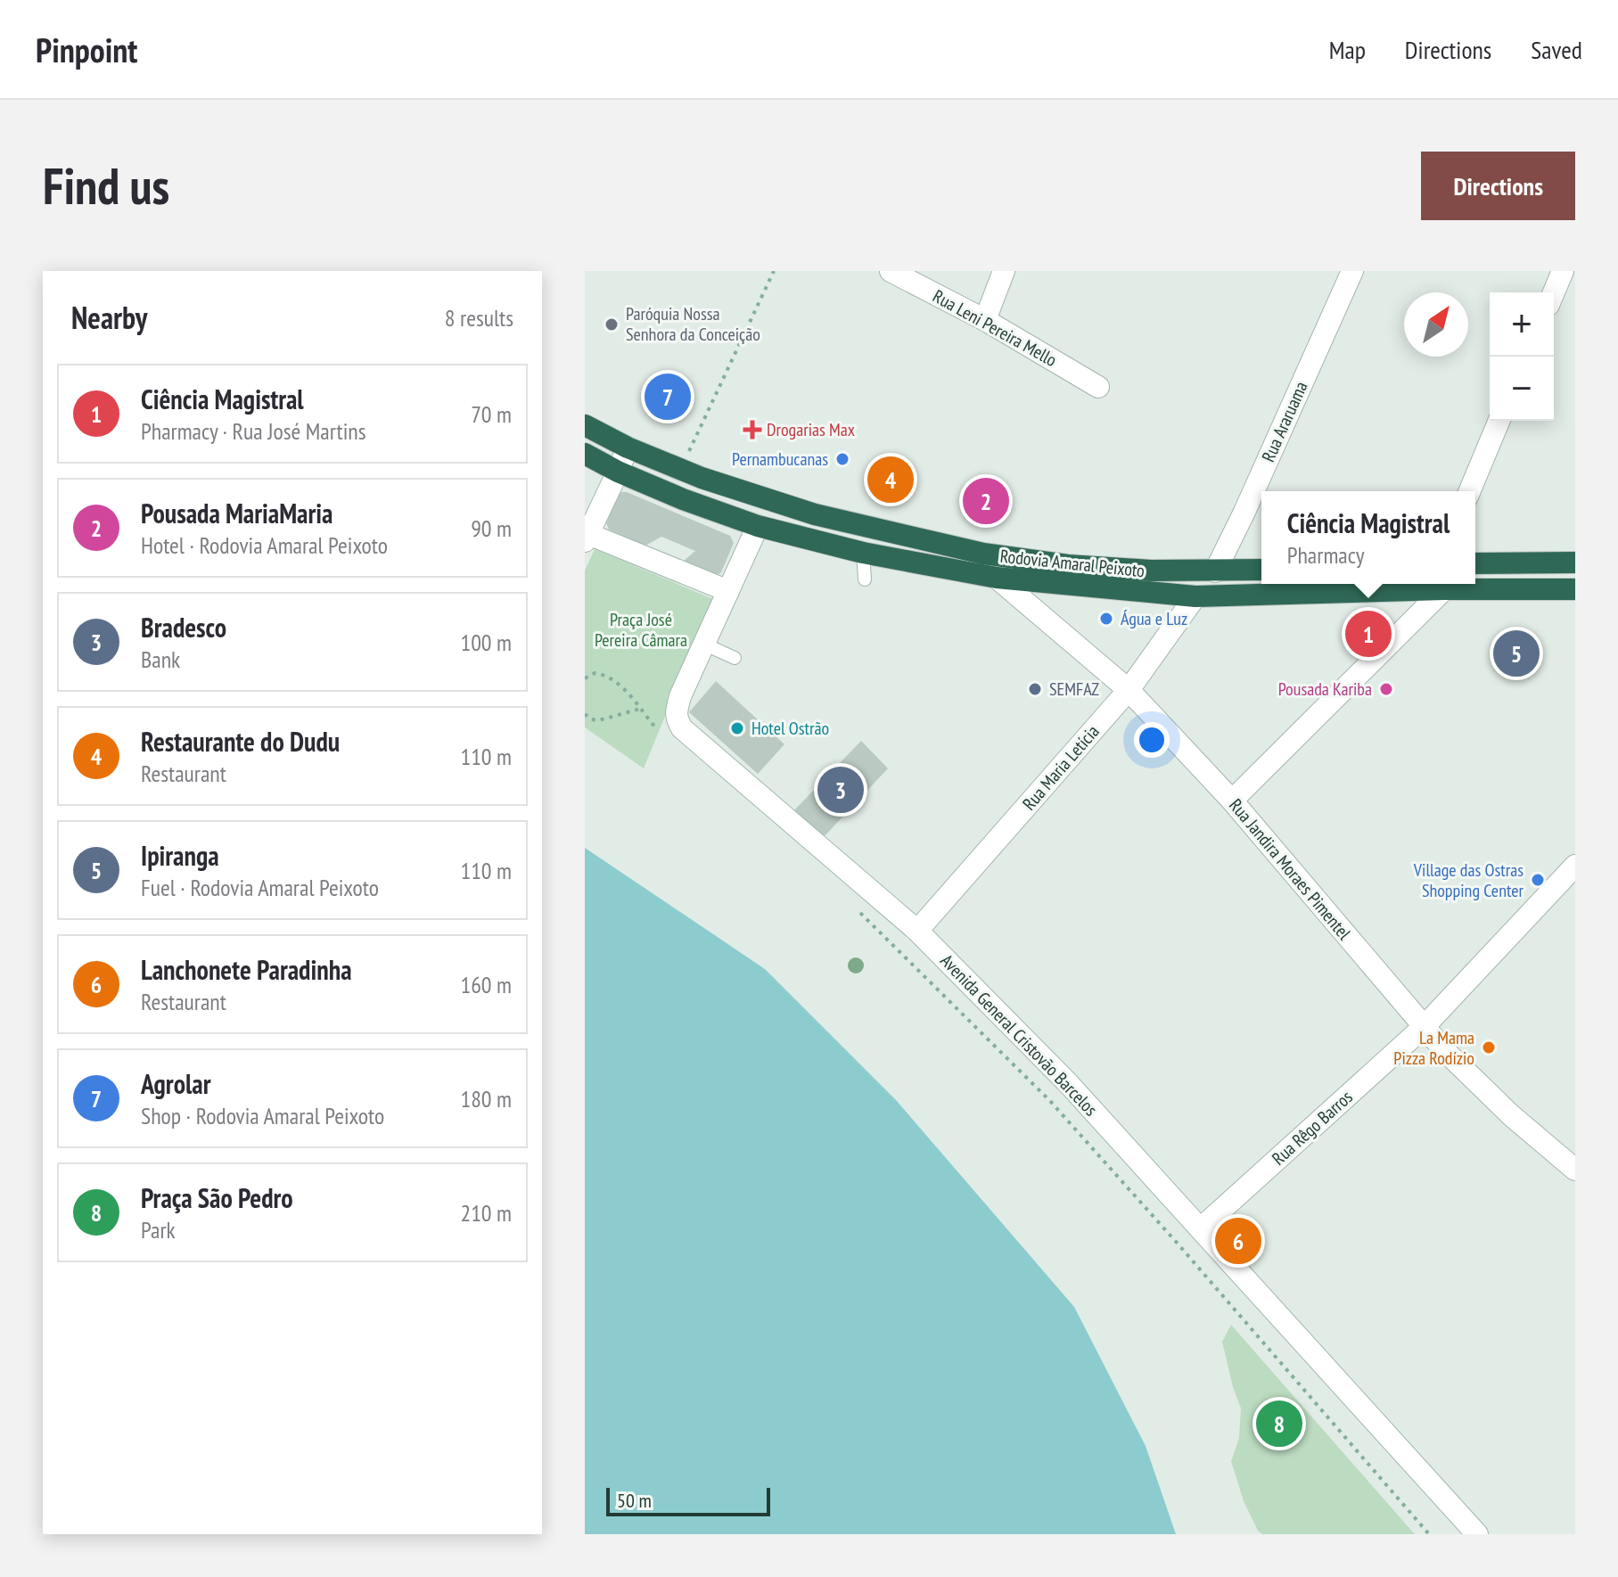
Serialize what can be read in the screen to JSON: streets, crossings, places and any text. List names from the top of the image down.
{
  "streets": {
    "highway": ["Rodovia Amaral Peixoto"],
    "street": [
      "Rua Leni Pereira Mello",
      "Rua Araruama",
      "Rua Maria Letícia",
      "Rua Jandira Moraes Pimentel",
      "Avenida General Cristovão Barcelos",
      "Rua Rêgo Barros"
    ]
  },
  "crossings": [
    ["Rua Araruama", "Rodovia Amaral Peixoto"],
    ["Rodovia Amaral Peixoto", "Rua Maria Letícia"],
    ["Rodovia Amaral Peixoto", "Rua Jandira Moraes Pimentel"],
    ["Rodovia Amaral Peixoto", "Avenida General Cristovão Barcelos"],
    ["Rua Maria Letícia", "Rua Jandira Moraes Pimentel"],
    ["Rua Maria Letícia", "Avenida General Cristovão Barcelos"],
    ["Rua Jandira Moraes Pimentel", "Rua Rêgo Barros"],
    ["Avenida General Cristovão Barcelos", "Rua Rêgo Barros"]
  ],
  "parks": ["Praça José Pereira Câmara"],
  "places": {
    "other": [
      "Paróquia Nossa Senhora da Conceição",
      "Pernambucanas",
      "Água e Luz",
      "SEMFAZ",
      "Pousada Kariba",
      "Hotel Ostrão",
      "Village das Ostras Shopping Center",
      "La Mama Pizza Rodízio"
    ],
    "health": ["Drogarias Max"]
  },
  "scale_bar": "50 m",
  "north": "top right",
  "page": {
    "header": "Pinpoint",
    "nav": ["Map", "Directions", "Saved"],
    "buttons": "Directions",
    "title": "Find us",
    "heading": ["Nearby", "8 results"],
    "map_buttons": ["+", "−"],
    "list": [
      {
        "mark": "1",
        "name": "Ciência Magistral",
        "note": "Pharmacy · Rua José Martins",
        "value": "70 m"
      },
      {
        "mark": "2",
        "name": "Pousada MariaMaria",
        "note": "Hotel · Rodovia Amaral Peixoto",
        "value": "90 m"
      },
      {
        "mark": "3",
        "name": "Bradesco",
        "note": "Bank",
        "value": "100 m"
      },
      {
        "mark": "4",
        "name": "Restaurante do Dudu",
        "note": "Restaurant",
        "value": "110 m"
      },
      {
        "mark": "5",
        "name": "Ipiranga",
        "note": "Fuel · Rodovia Amaral Peixoto",
        "value": "110 m"
      },
      {
        "mark": "6",
        "name": "Lanchonete Paradinha",
        "note": "Restaurant",
        "value": "160 m"
      },
      {
        "mark": "7",
        "name": "Agrolar",
        "note": "Shop · Rodovia Amaral Peixoto",
        "value": "180 m"
      },
      {
        "mark": "8",
        "name": "Praça São Pedro",
        "note": "Park",
        "value": "210 m"
      }
    ],
    "pins": [
      "7",
      "4",
      "2",
      "1",
      "5",
      "3",
      "6",
      "8"
    ],
    "popup": ["Ciência Magistral", "Pharmacy"],
    "scale": "50 m"
  }
}
